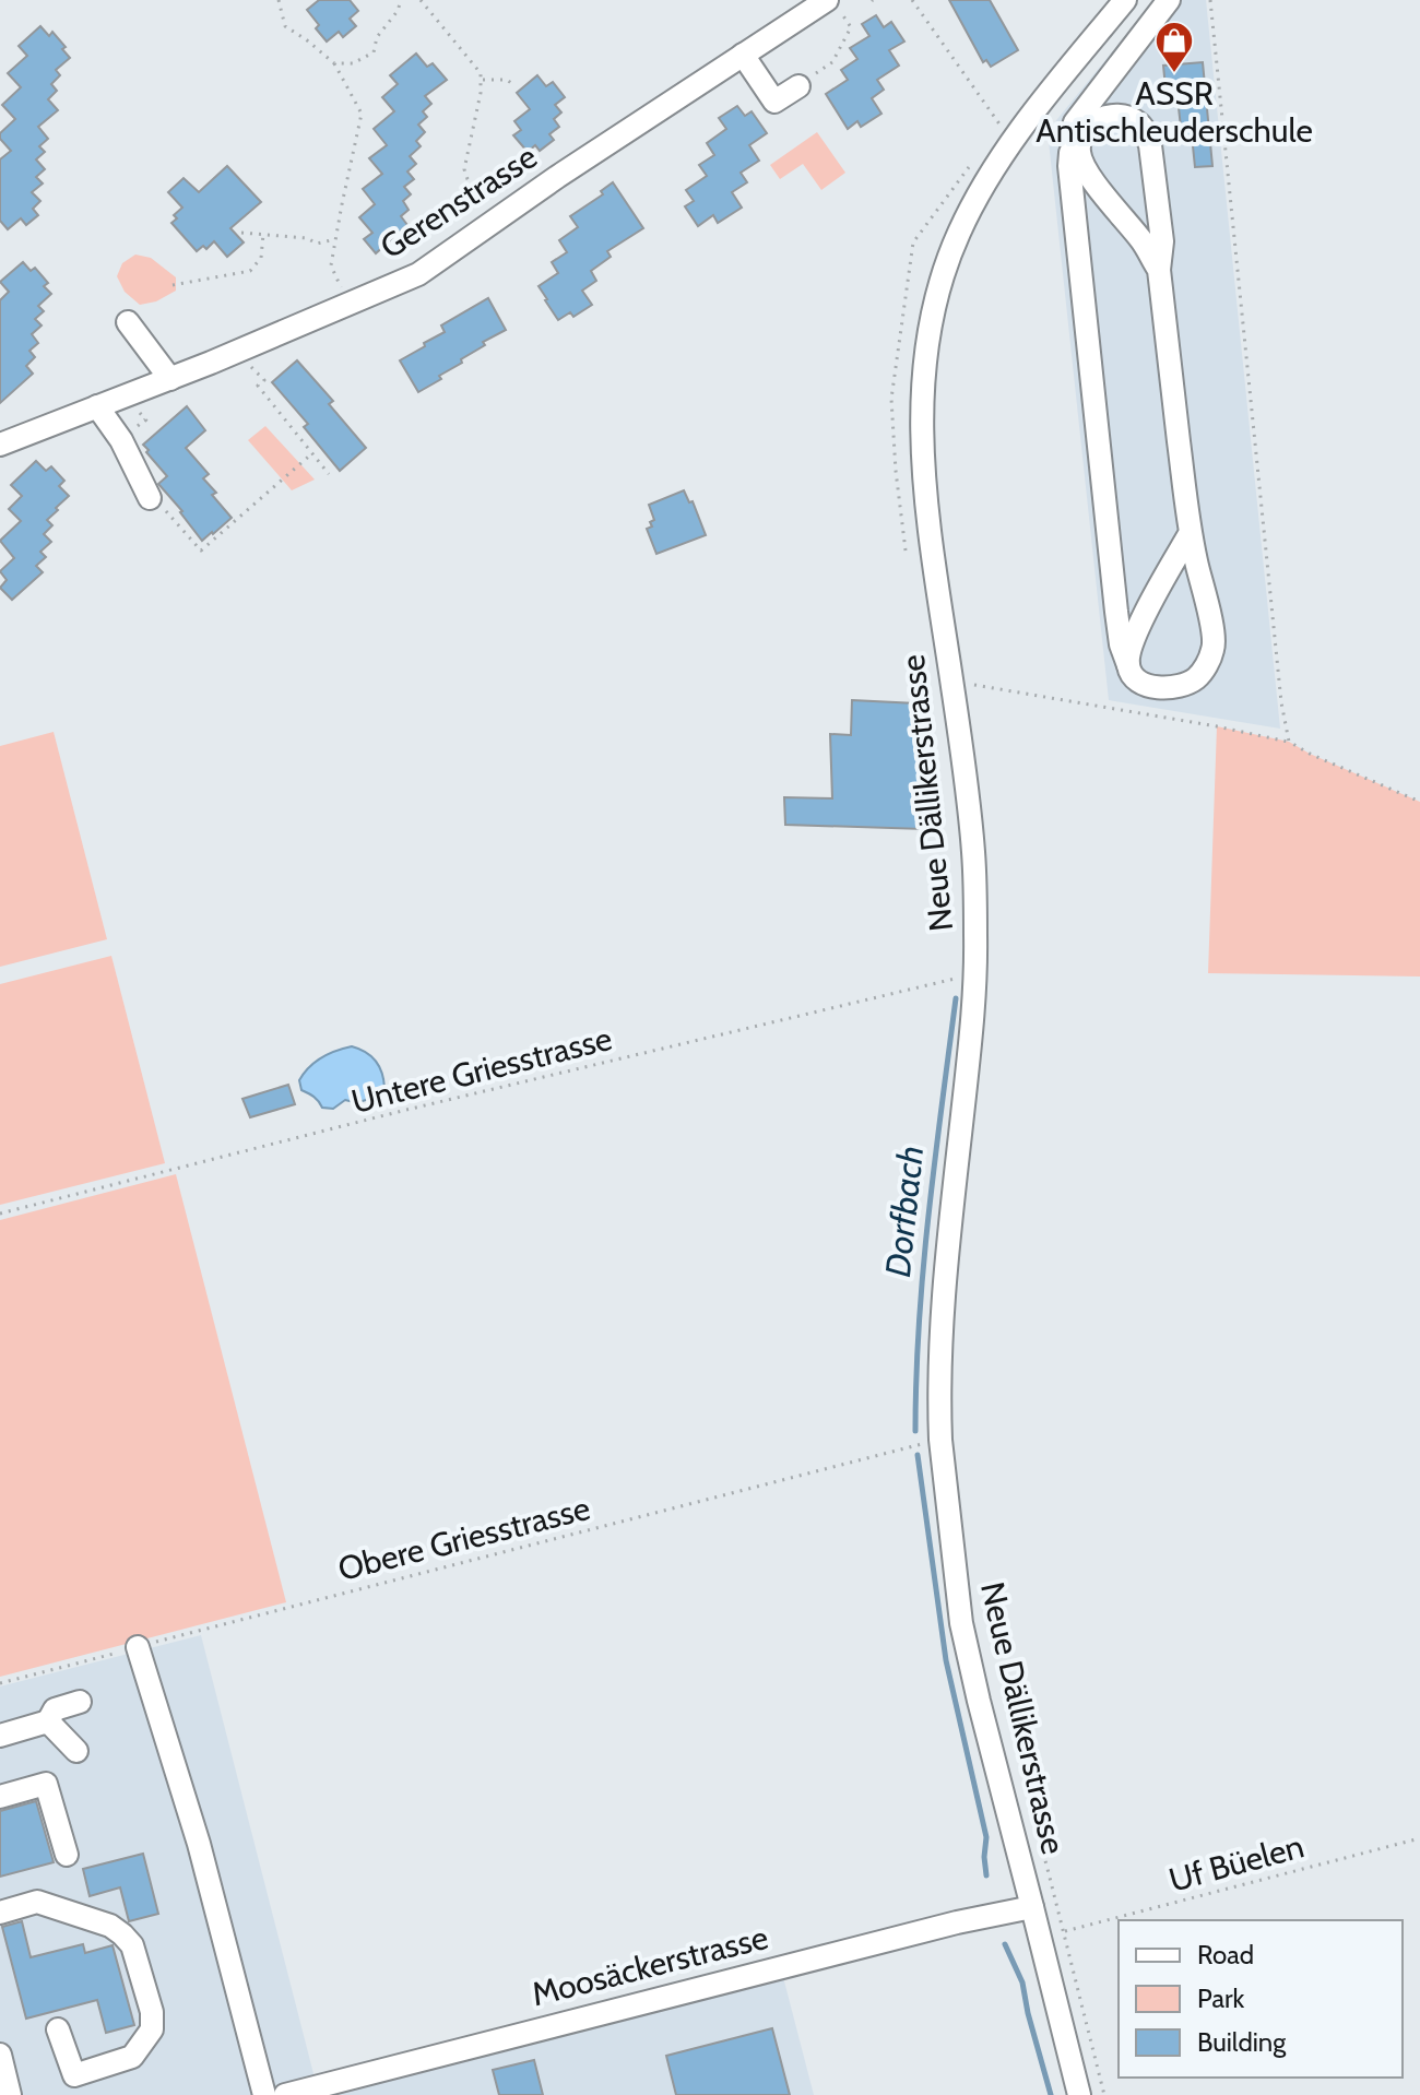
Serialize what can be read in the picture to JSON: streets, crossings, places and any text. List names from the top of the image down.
{
  "streets": {
    "street": ["Gerenstrasse", "Neue Dällikerstrasse", "Moosäckerstrasse"],
    "path": ["Untere Griesstrasse", "Obere Griesstrasse", "Uf Büelen"]
  },
  "crossings": [
    ["Neue Dällikerstrasse", "Untere Griesstrasse"],
    ["Neue Dällikerstrasse", "Obere Griesstrasse"],
    ["Neue Dällikerstrasse", "Moosäckerstrasse"]
  ],
  "water": ["Dorfbach"],
  "places": {
    "shop": ["ASSR Antischleuderschule"]
  },
  "legend": ["Road", "Park", "Building"]
}
